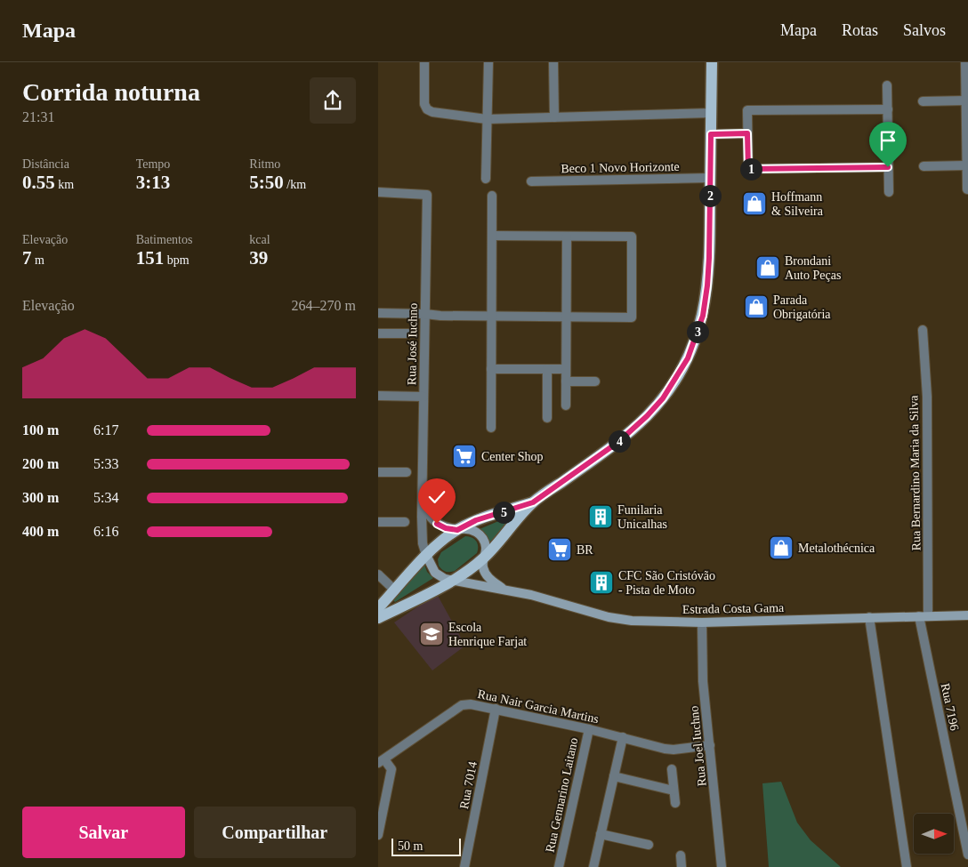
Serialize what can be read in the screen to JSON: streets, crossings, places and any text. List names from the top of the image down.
{
  "streets": {
    "main road": ["Estrada Costa Gama"],
    "street": [
      "Beco 1 Novo Horizonte",
      "Rua José Iuchno",
      "Rua Bernardino Maria da Silva",
      "Rua Nair Garcia Martins",
      "Rua 7196",
      "Rua Joel Iuchno",
      "Rua 7014",
      "Rua Gennarino Laitano"
    ]
  },
  "crossings": [
    ["Rua José Iuchno", "Estrada Costa Gama"],
    ["Rua Bernardino Maria da Silva", "Estrada Costa Gama"],
    ["Rua Bernardino Maria da Silva", "Rua 7196"],
    ["Estrada Costa Gama", "Rua 7196"],
    ["Estrada Costa Gama", "Rua Joel Iuchno"],
    ["Rua Nair Garcia Martins", "Rua Joel Iuchno"],
    ["Rua Nair Garcia Martins", "Rua 7014"],
    ["Rua Nair Garcia Martins", "Rua Gennarino Laitano"]
  ],
  "places": {
    "shop": [
      "Hoffmann & Silveira",
      "Brondani Auto Peças",
      "Parada Obrigatória",
      "Metalothécnica"
    ],
    "supermarket": ["Center Shop", "BR"],
    "building": ["Funilaria Unicalhas", "CFC São Cristóvão - Pista de Moto"],
    "school or university": ["Escola Henrique Farjat"]
  },
  "scale_bar": "50 m",
  "north": "right",
  "page": {
    "header": "Mapa",
    "nav": ["Mapa", "Rotas", "Salvos"],
    "heading": ["Corrida noturna", "21:31"],
    "stats": [
      ["Distância", "0.55 km"],
      ["Tempo", "3:13"],
      ["Ritmo", "5:50 /km"],
      ["Elevação", "7 m"],
      ["Batimentos", "151 bpm"],
      ["kcal", "39"]
    ],
    "pins": [
      "1",
      "2",
      "3",
      "4",
      "5"
    ],
    "chart": ["Elevação", "264–270 m"],
    "list": [
      {
        "name": "100 m",
        "note": "6:17"
      },
      {
        "name": "200 m",
        "note": "5:33"
      },
      {
        "name": "300 m",
        "note": "5:34"
      },
      {
        "name": "400 m",
        "note": "6:16"
      }
    ],
    "buttons": ["Salvar", "Compartilhar"],
    "scale": "50 m"
  }
}
